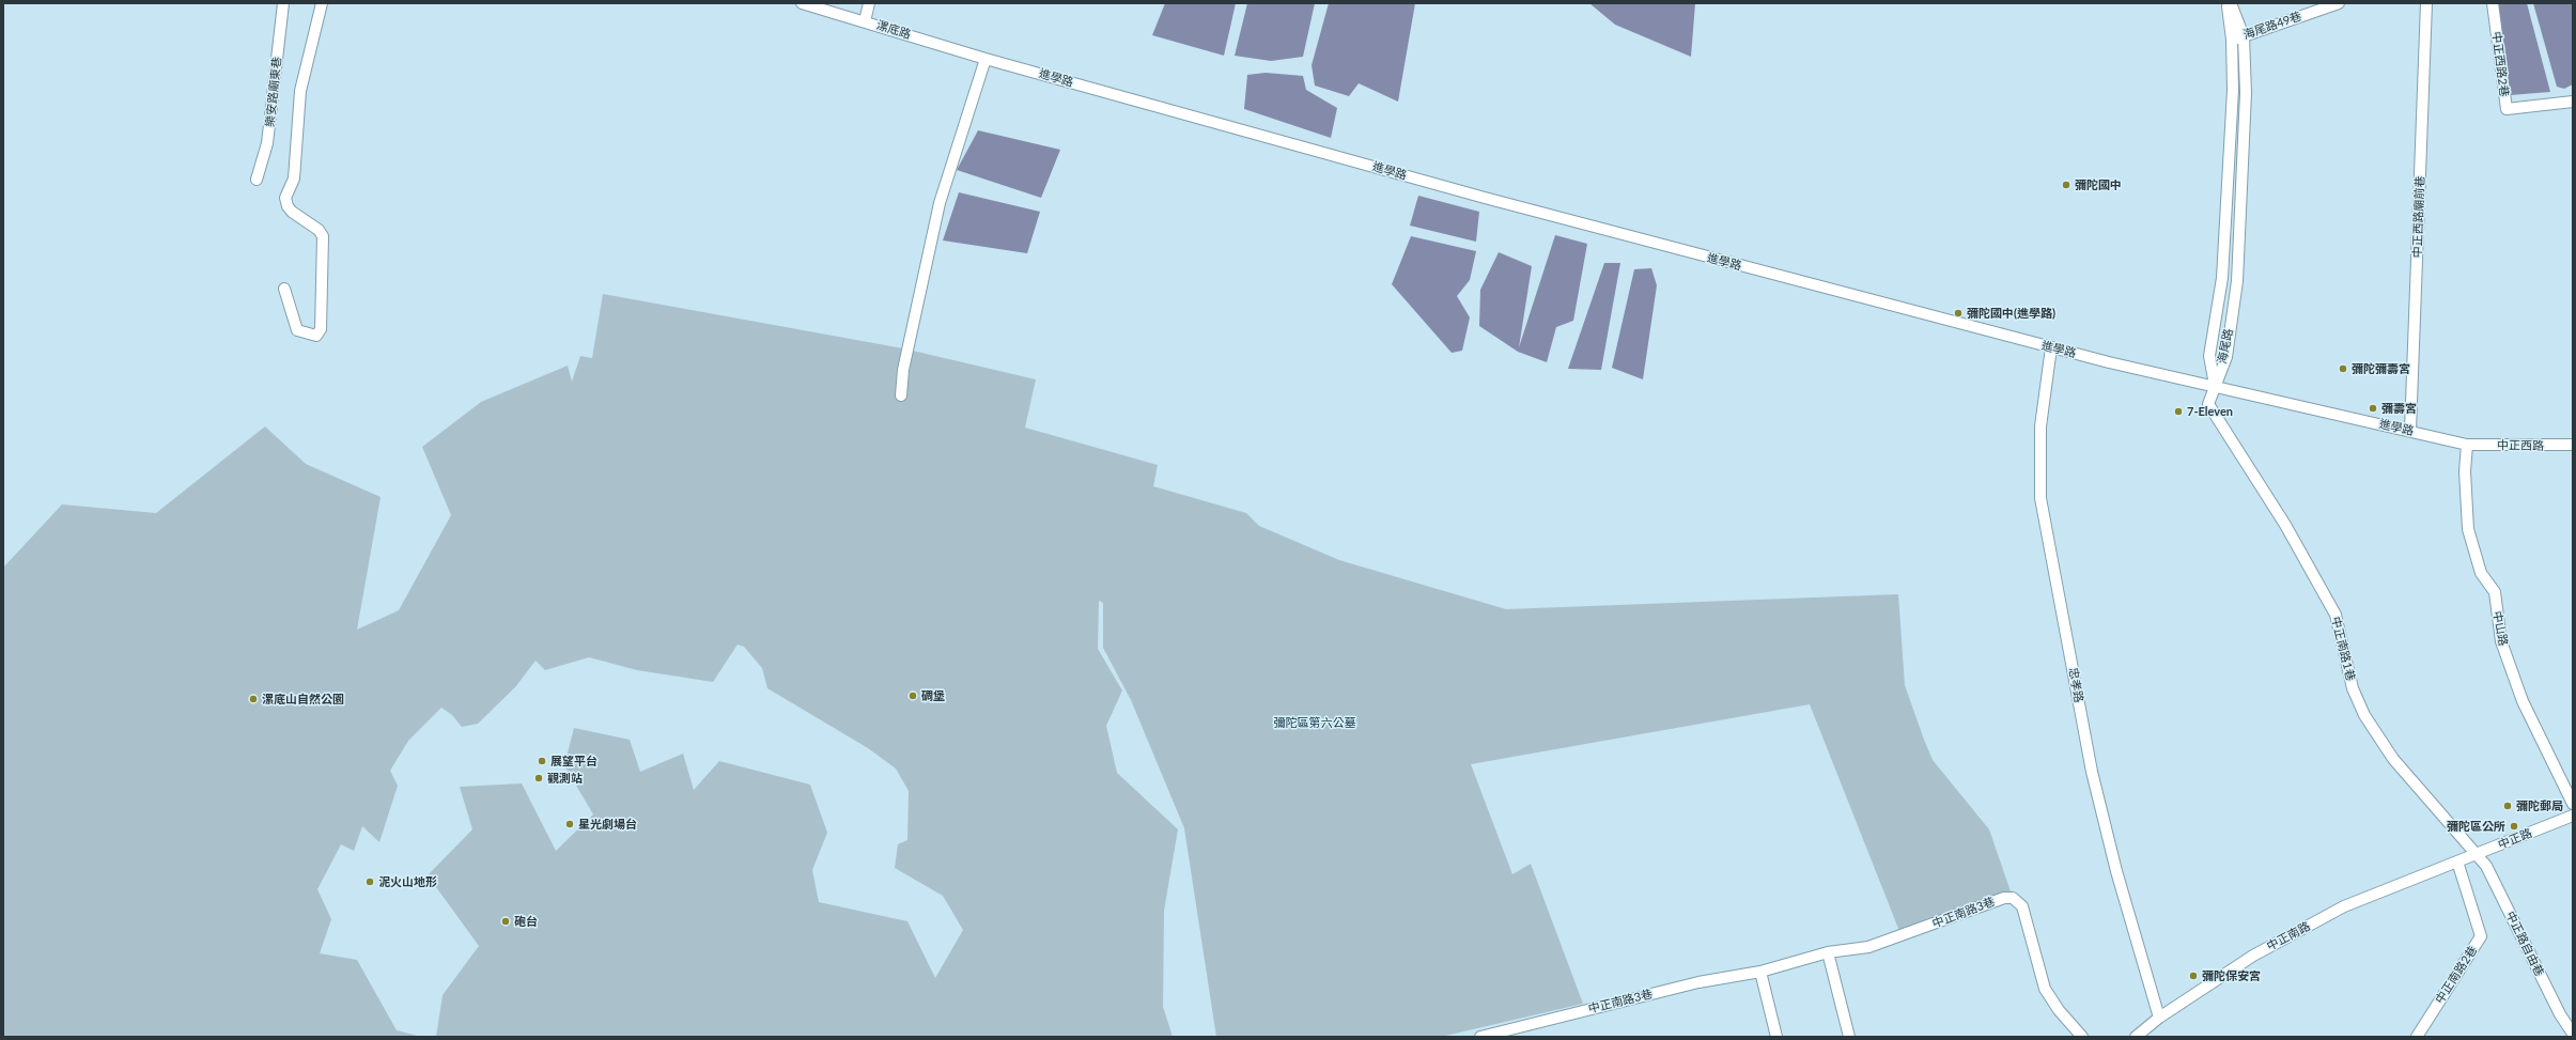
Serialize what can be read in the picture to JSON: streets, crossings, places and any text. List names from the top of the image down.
{
  "streets": {
    "street": [
      "海尾路49巷",
      "漯底路",
      "中正西路2巷",
      "進學路",
      "樂安路廟東巷",
      "中正西路廟前巷",
      "海尾路",
      "中正西路",
      "中山路",
      "中正南路1巷",
      "忠孝路",
      "中正路",
      "中正南路3巷",
      "中正南路",
      "中正路自由巷",
      "中正南路2巷"
    ]
  },
  "crossings": [
    ["海尾路49巷", "海尾路"],
    ["漯底路", "進學路"],
    ["進學路", "中正西路廟前巷"],
    ["進學路", "海尾路"],
    ["進學路", "中正西路"],
    ["進學路", "中山路"],
    ["進學路", "中正南路1巷"],
    ["進學路", "忠孝路"],
    ["海尾路", "中正南路1巷"],
    ["中正西路", "中山路"],
    ["中正南路1巷", "中正路"],
    ["中正南路1巷", "中正路自由巷"],
    ["忠孝路", "中正南路"],
    ["中正路", "中正南路"],
    ["中正路", "中正路自由巷"],
    ["中正路", "中正南路2巷"],
    ["中正南路", "中正南路2巷"]
  ],
  "parks": ["彌陀區第六公墓"],
  "places": [
    "彌陀國中",
    "彌陀國中(進學路)",
    "彌陀彌壽宮",
    "彌壽宮",
    "7-Eleven",
    "碉堡",
    "漯底山自然公園",
    "展望平台",
    "觀測站",
    "彌陀郵局",
    "星光劇場台",
    "彌陀區公所",
    "泥火山地形",
    "砲台",
    "彌陀保安宮"
  ]
}
